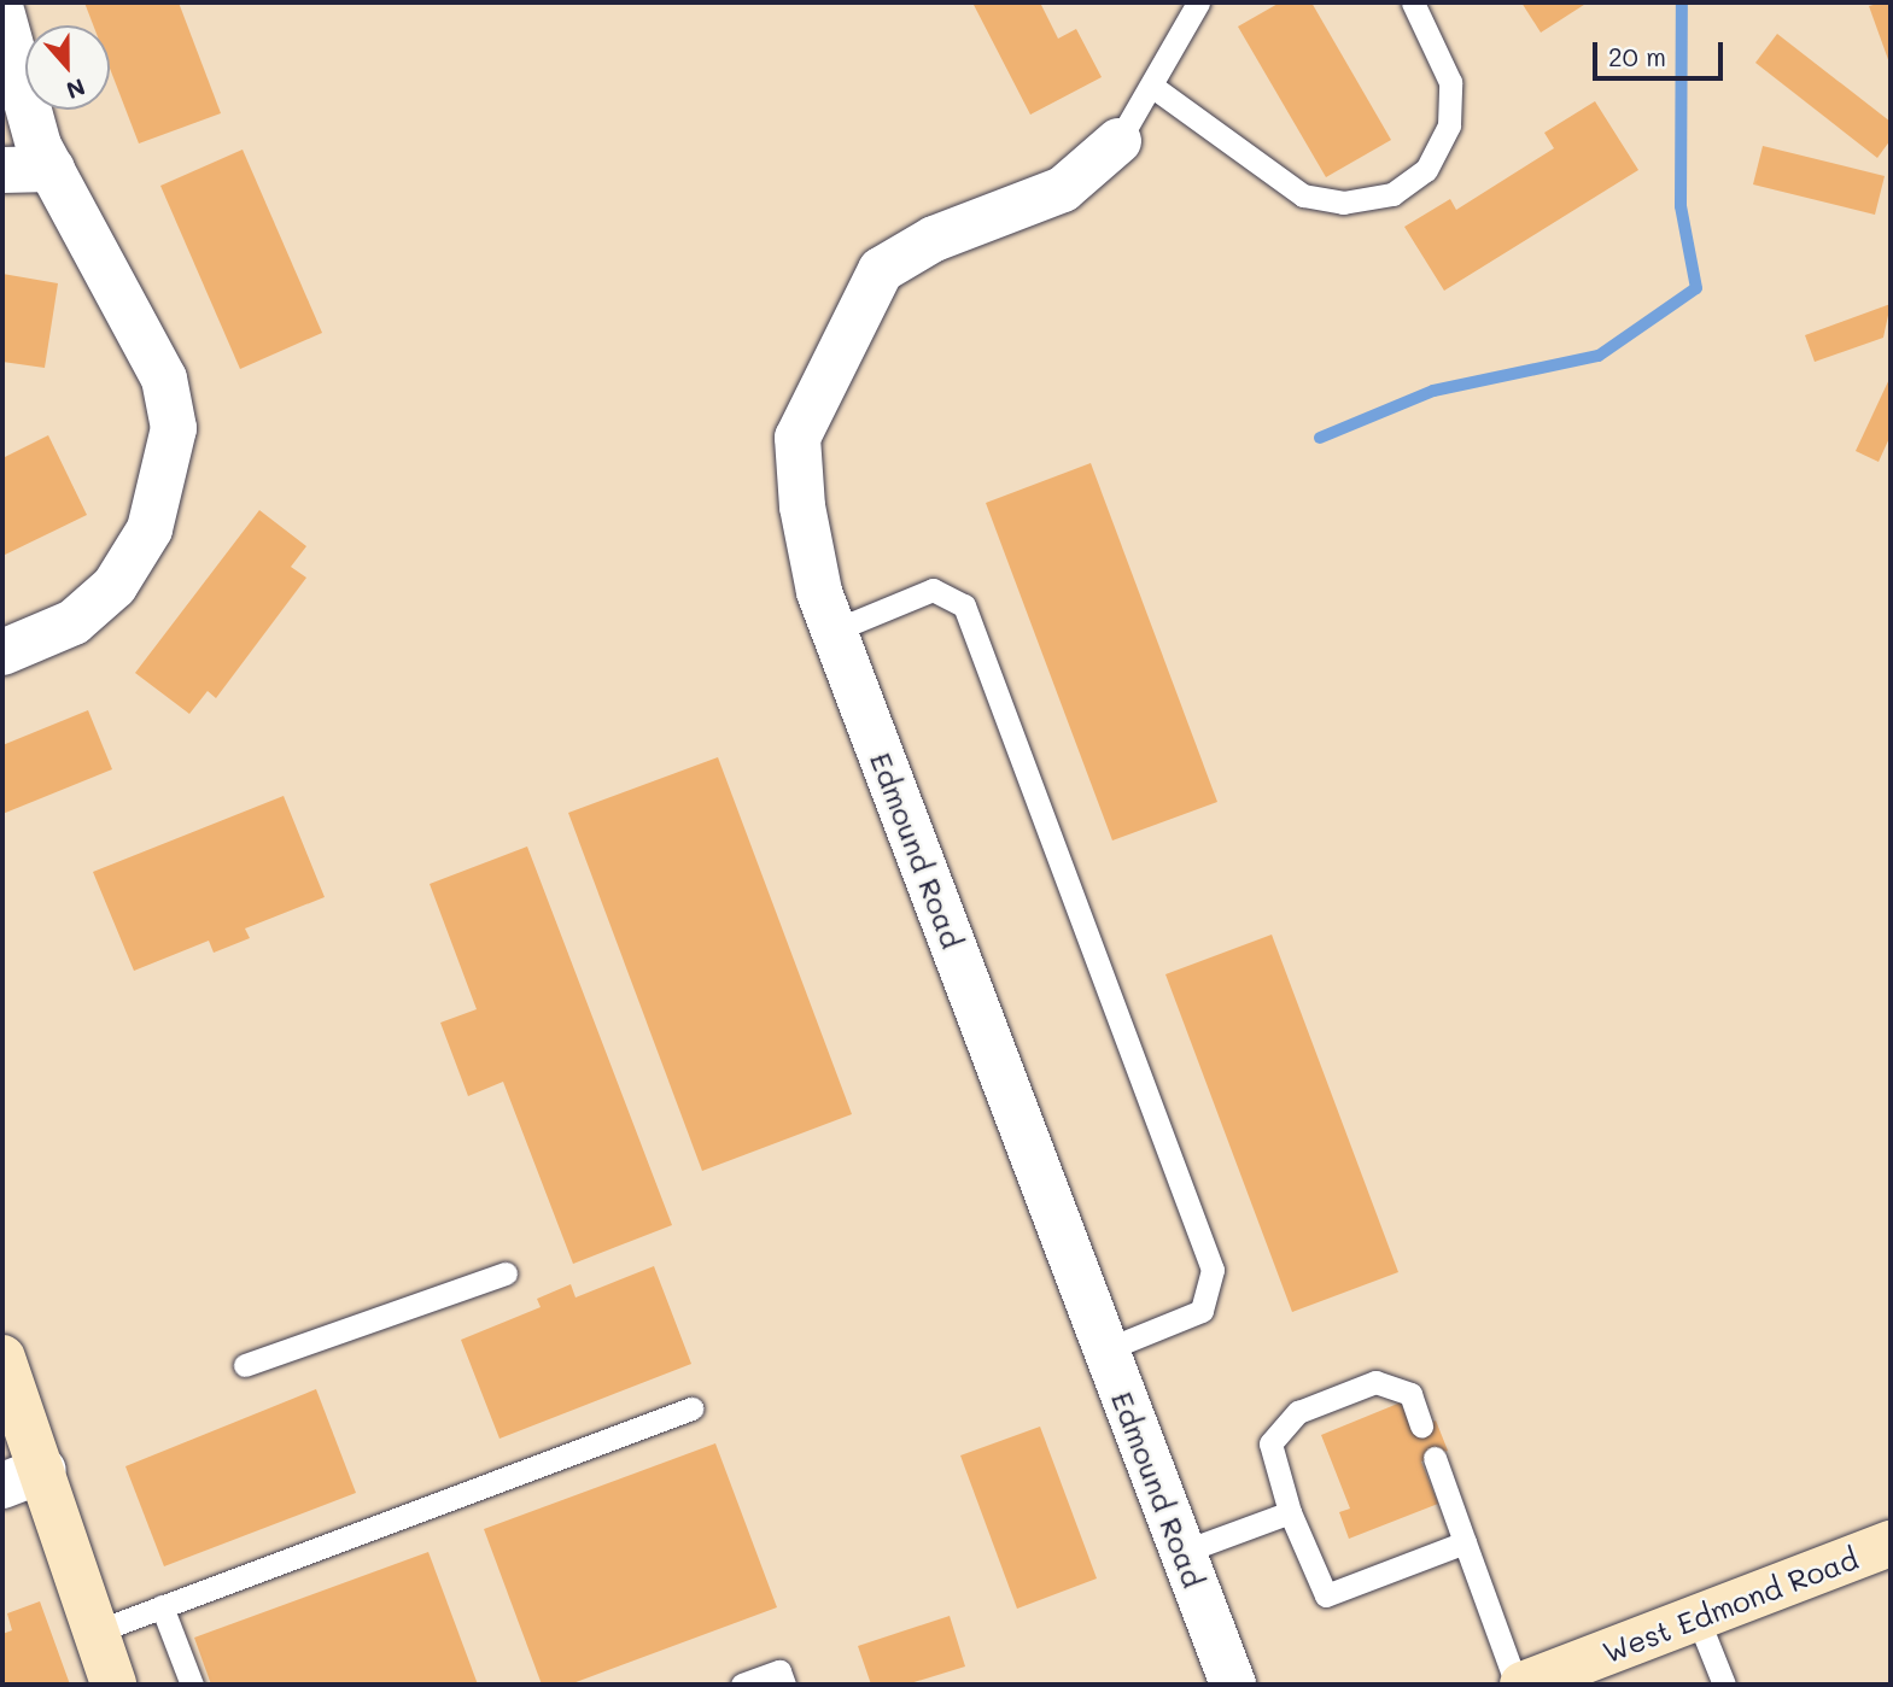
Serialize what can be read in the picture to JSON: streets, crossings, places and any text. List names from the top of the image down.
{
  "streets": {
    "street": ["Edmound Road", "West Edmond Road"]
  },
  "scale_bar": "20 m",
  "north": "bottom"
}
